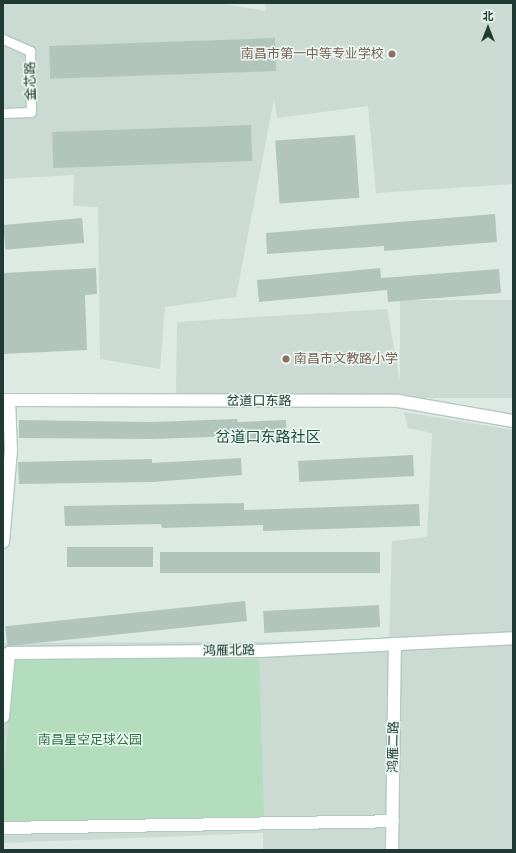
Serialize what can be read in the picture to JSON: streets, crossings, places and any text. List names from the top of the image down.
{
  "streets": {
    "street": ["岔道口东路", "鸿雁北路", "鸿雁二路"],
    "lane": ["金芯路"]
  },
  "crossings": [
    ["鸿雁北路", "鸿雁二路"]
  ],
  "districts": ["岔道口东路社区"],
  "parks": ["南昌星空足球公园"],
  "places": ["南昌市第一中等专业学校", "南昌市文教路小学"],
  "north": "top"
}
